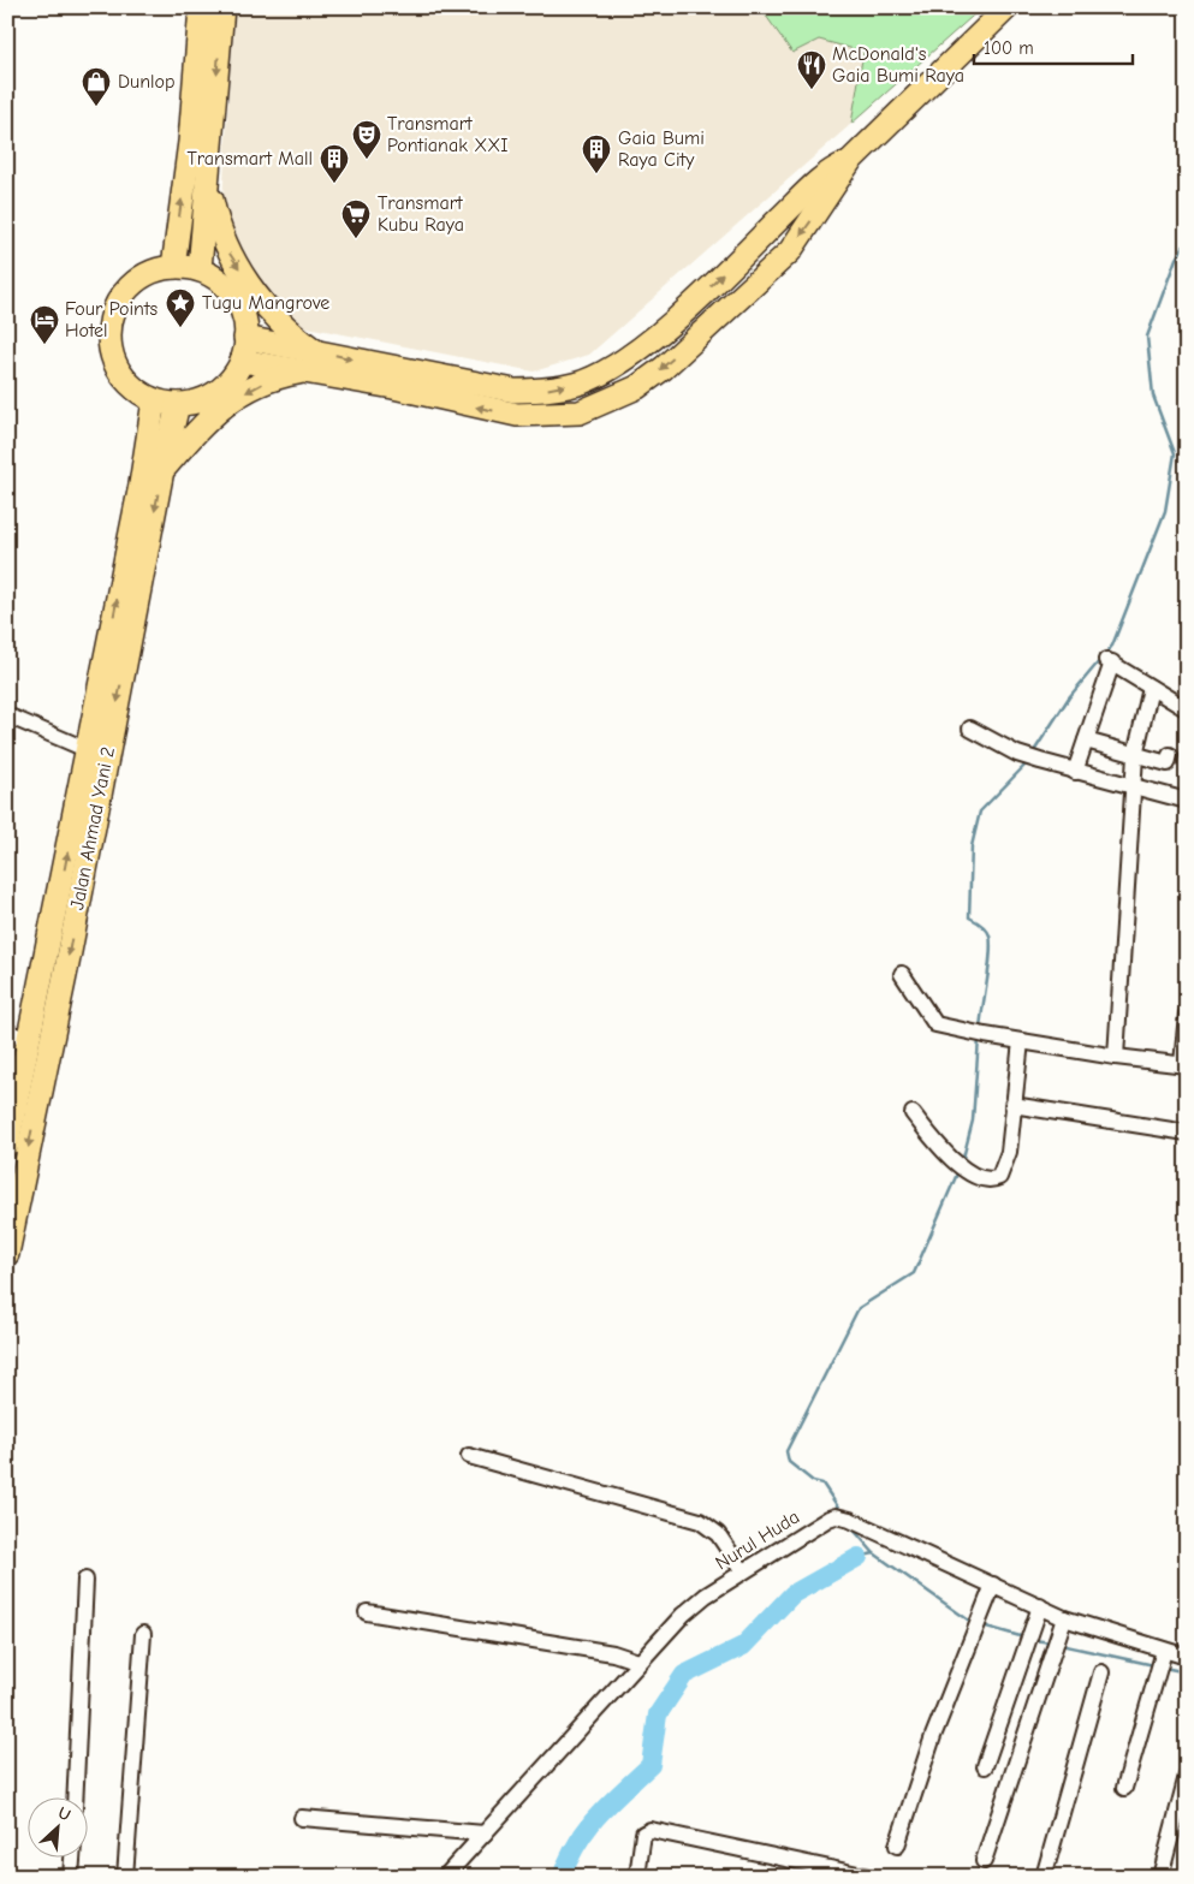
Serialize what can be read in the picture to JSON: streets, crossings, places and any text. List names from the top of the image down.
{
  "streets": {
    "highway": ["Jalan Ahmad Yani 2"],
    "street": ["Nurul Huda"]
  },
  "places": {
    "restaurant": ["McDonald's Gaia Bumi Raya"],
    "shop": ["Dunlop"],
    "theatre": ["Transmart Pontianak XXI"],
    "building": ["Gaia Bumi Raya City", "Transmart Mall"],
    "supermarket": ["Transmart Kubu Raya"],
    "place": ["Tugu Mangrove"],
    "hotel": ["Four Points Hotel"]
  },
  "scale_bar": "100 m",
  "north": "top right"
}
